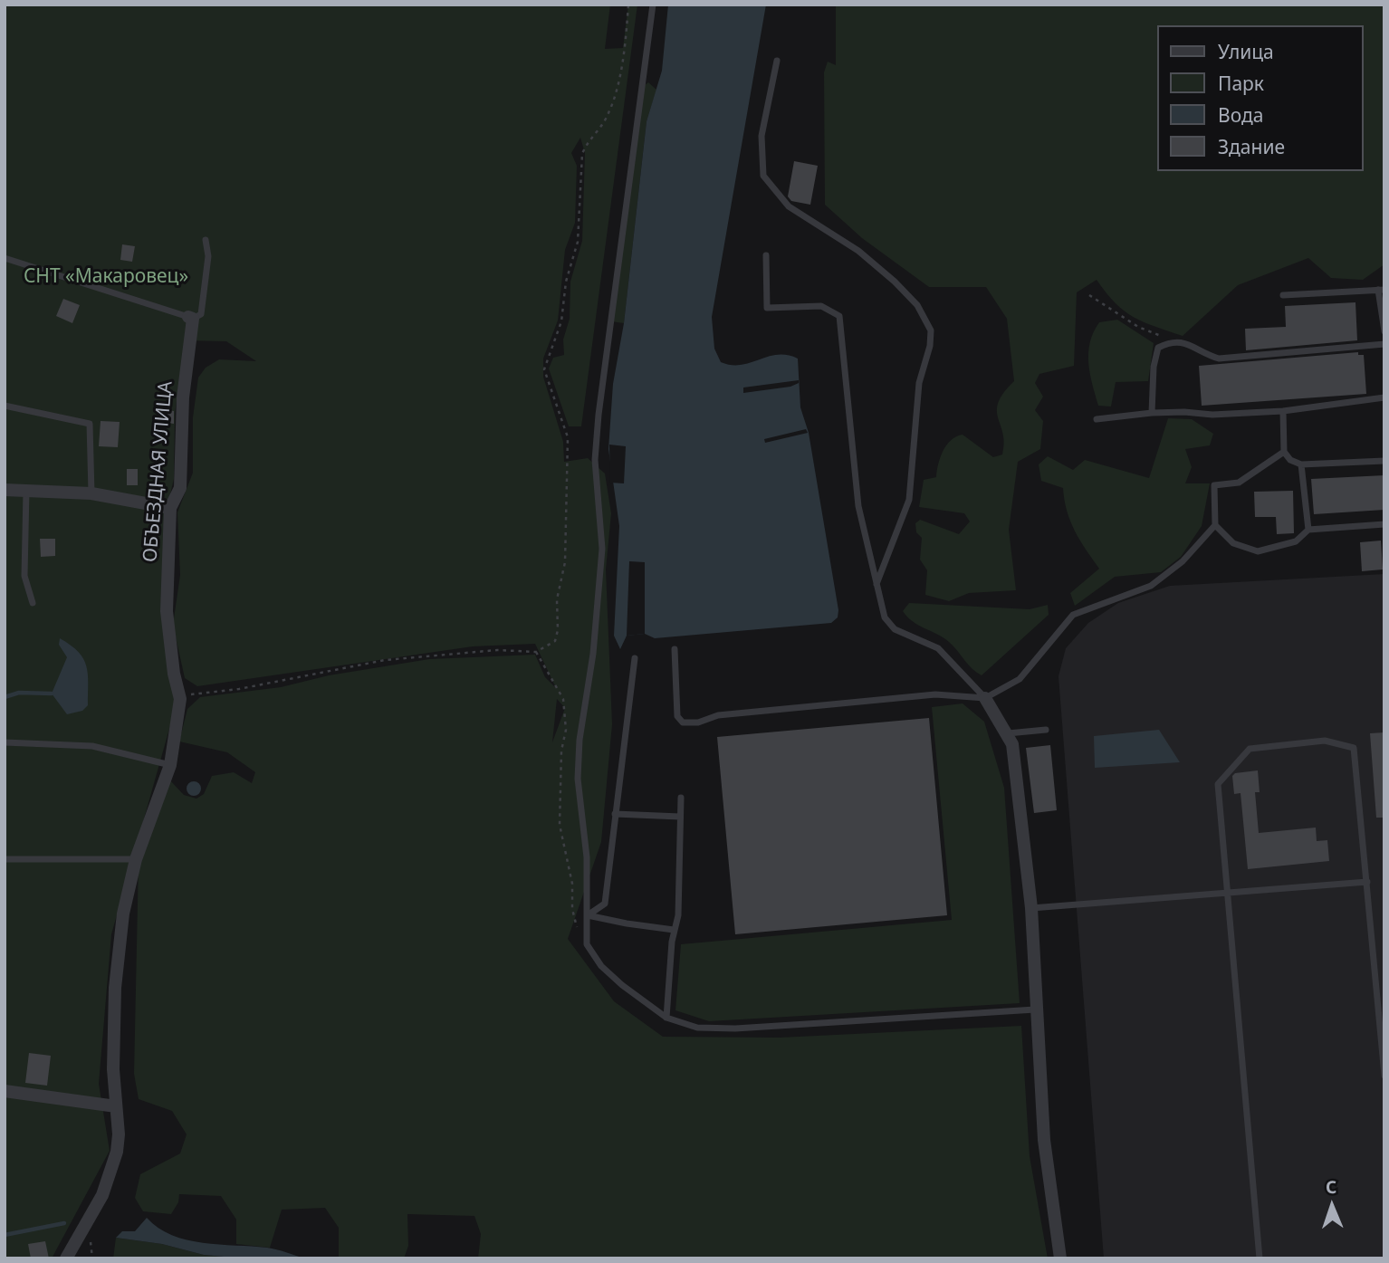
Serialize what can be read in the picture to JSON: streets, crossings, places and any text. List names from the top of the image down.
{
  "streets": {
    "street": ["ОБЪЕЗДНАЯ УЛИЦА"]
  },
  "parks": ["СНТ «Макаровец»"],
  "legend": [
    "Улица",
    "Парк",
    "Вода",
    "Здание"
  ],
  "north": "top"
}
